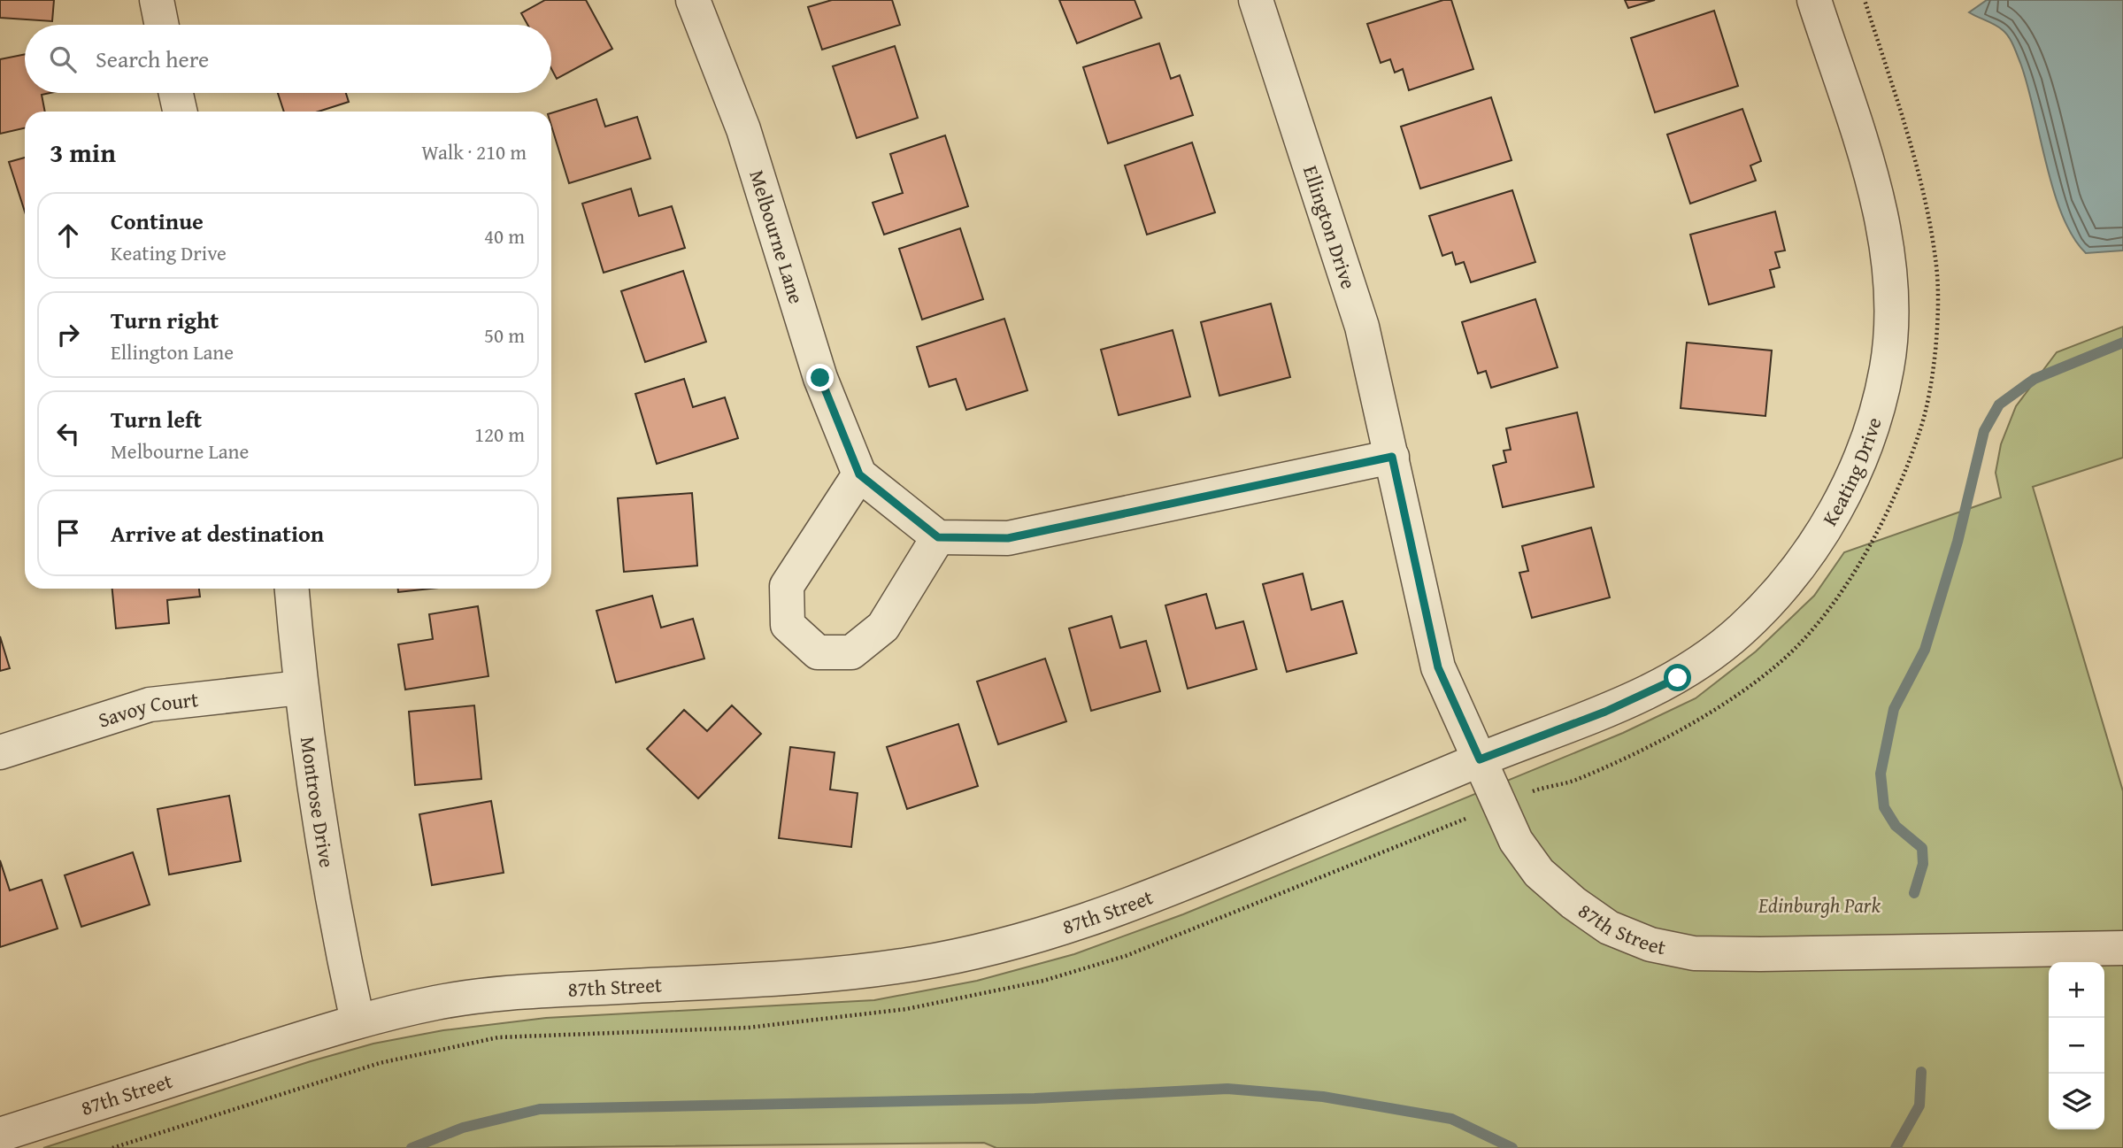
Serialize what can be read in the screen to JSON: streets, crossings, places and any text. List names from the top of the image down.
{
  "streets": {
    "street": [
      "Ellington Drive",
      "Melbourne Lane",
      "Keating Drive",
      "Savoy Court",
      "Montrose Drive",
      "87th Street"
    ]
  },
  "crossings": [
    ["Ellington Drive", "Keating Drive"],
    ["Ellington Drive", "87th Street"],
    ["Keating Drive", "87th Street"],
    ["Savoy Court", "Montrose Drive"],
    ["Montrose Drive", "87th Street"]
  ],
  "parks": ["Edinburgh Park"],
  "page": {
    "search": "Search here",
    "heading": ["3 min", "Walk · 210 m"],
    "list": [
      ["Continue", "Keating Drive", "40 m"],
      ["Turn right", "Ellington Lane", "50 m"],
      ["Turn left", "Melbourne Lane", "120 m"],
      "Arrive at destination"
    ],
    "map_buttons": ["+", "−"]
  }
}
